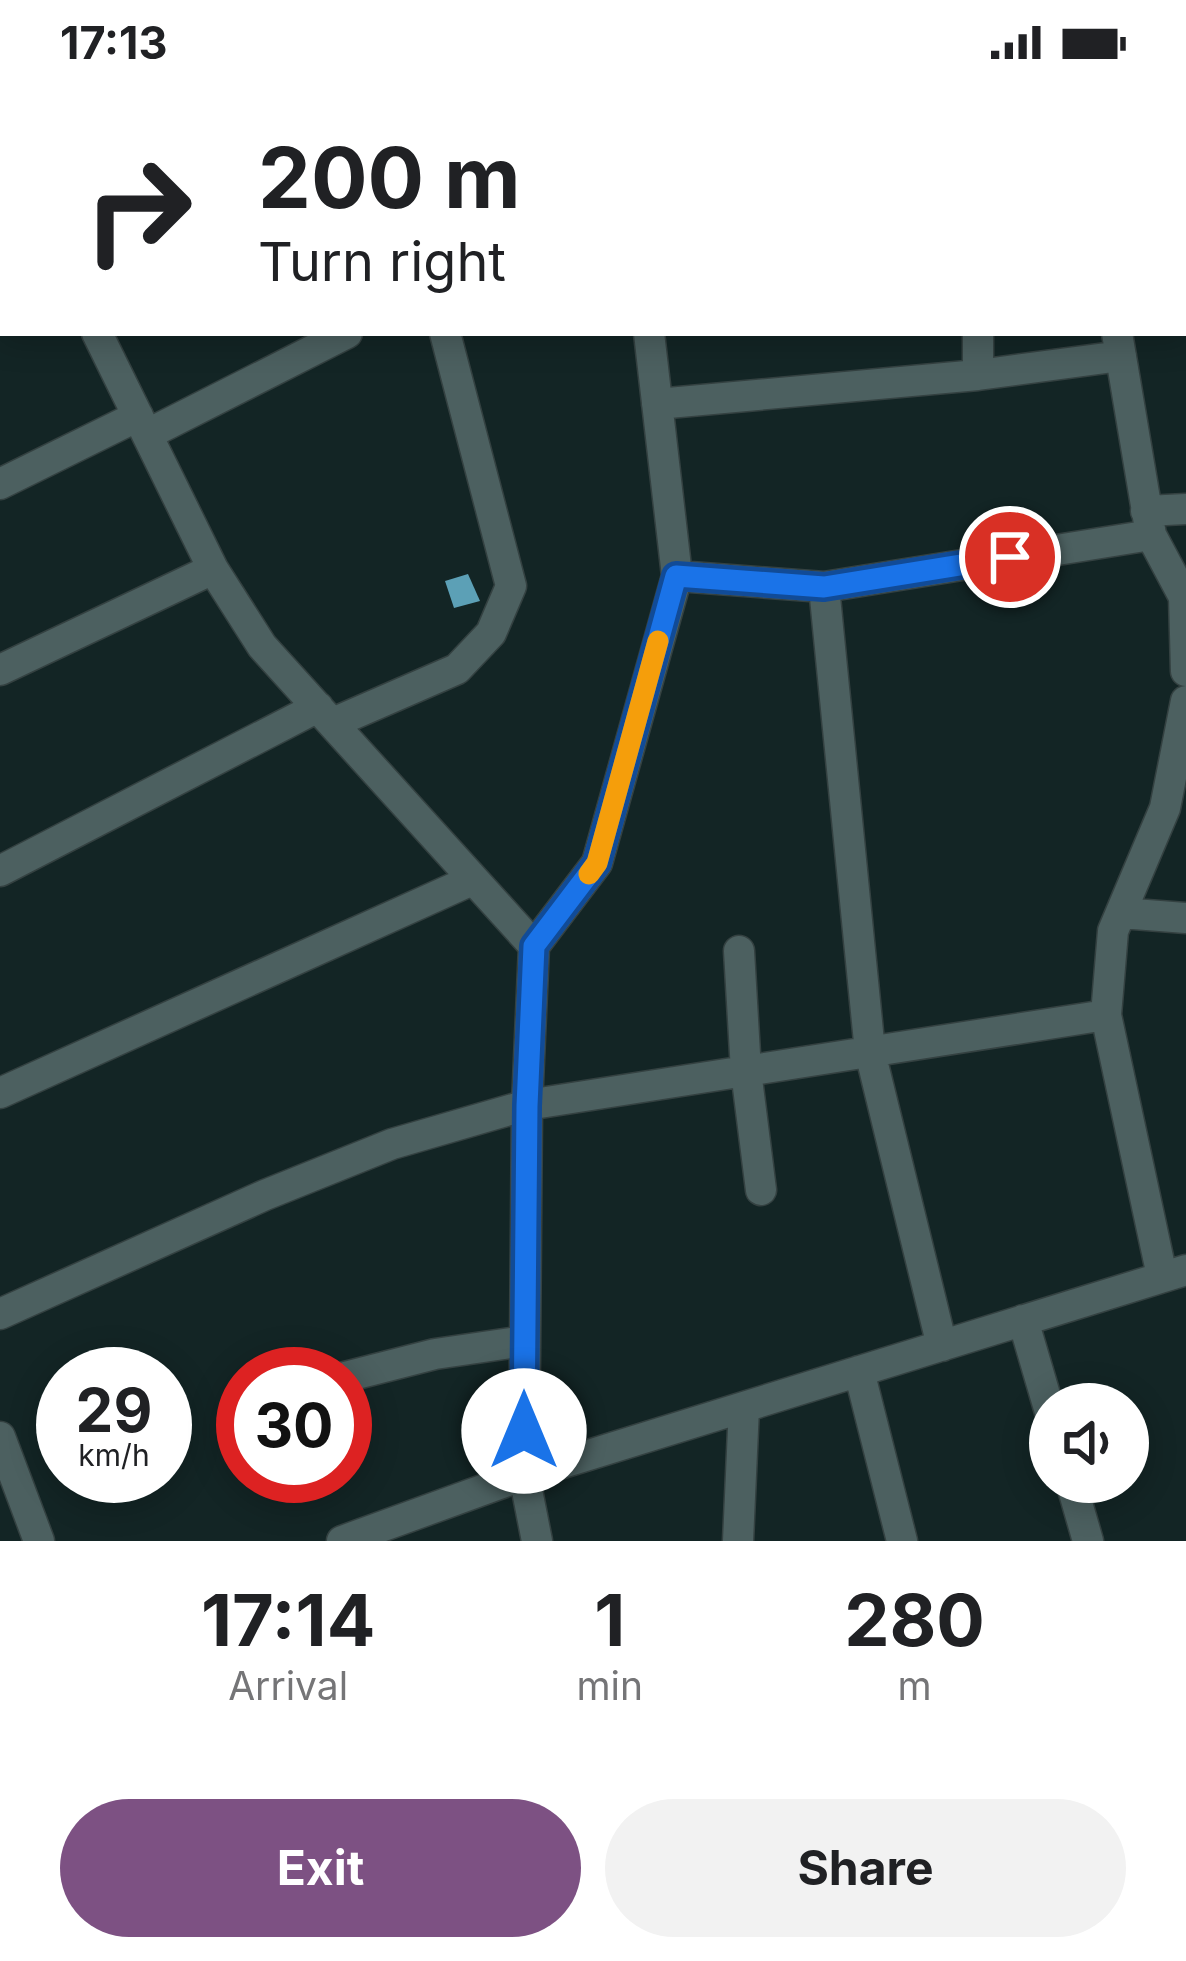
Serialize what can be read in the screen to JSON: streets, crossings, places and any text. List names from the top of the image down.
{
  "page": {
    "status": "17:13",
    "turn": ["200 m", "Turn right"],
    "speed": "29 km/h",
    "limit": "30",
    "eta": [
      "17:14",
      "Arrival",
      "1",
      "min",
      "280",
      "m"
    ],
    "buttons": ["Exit", "Share"]
  }
}
